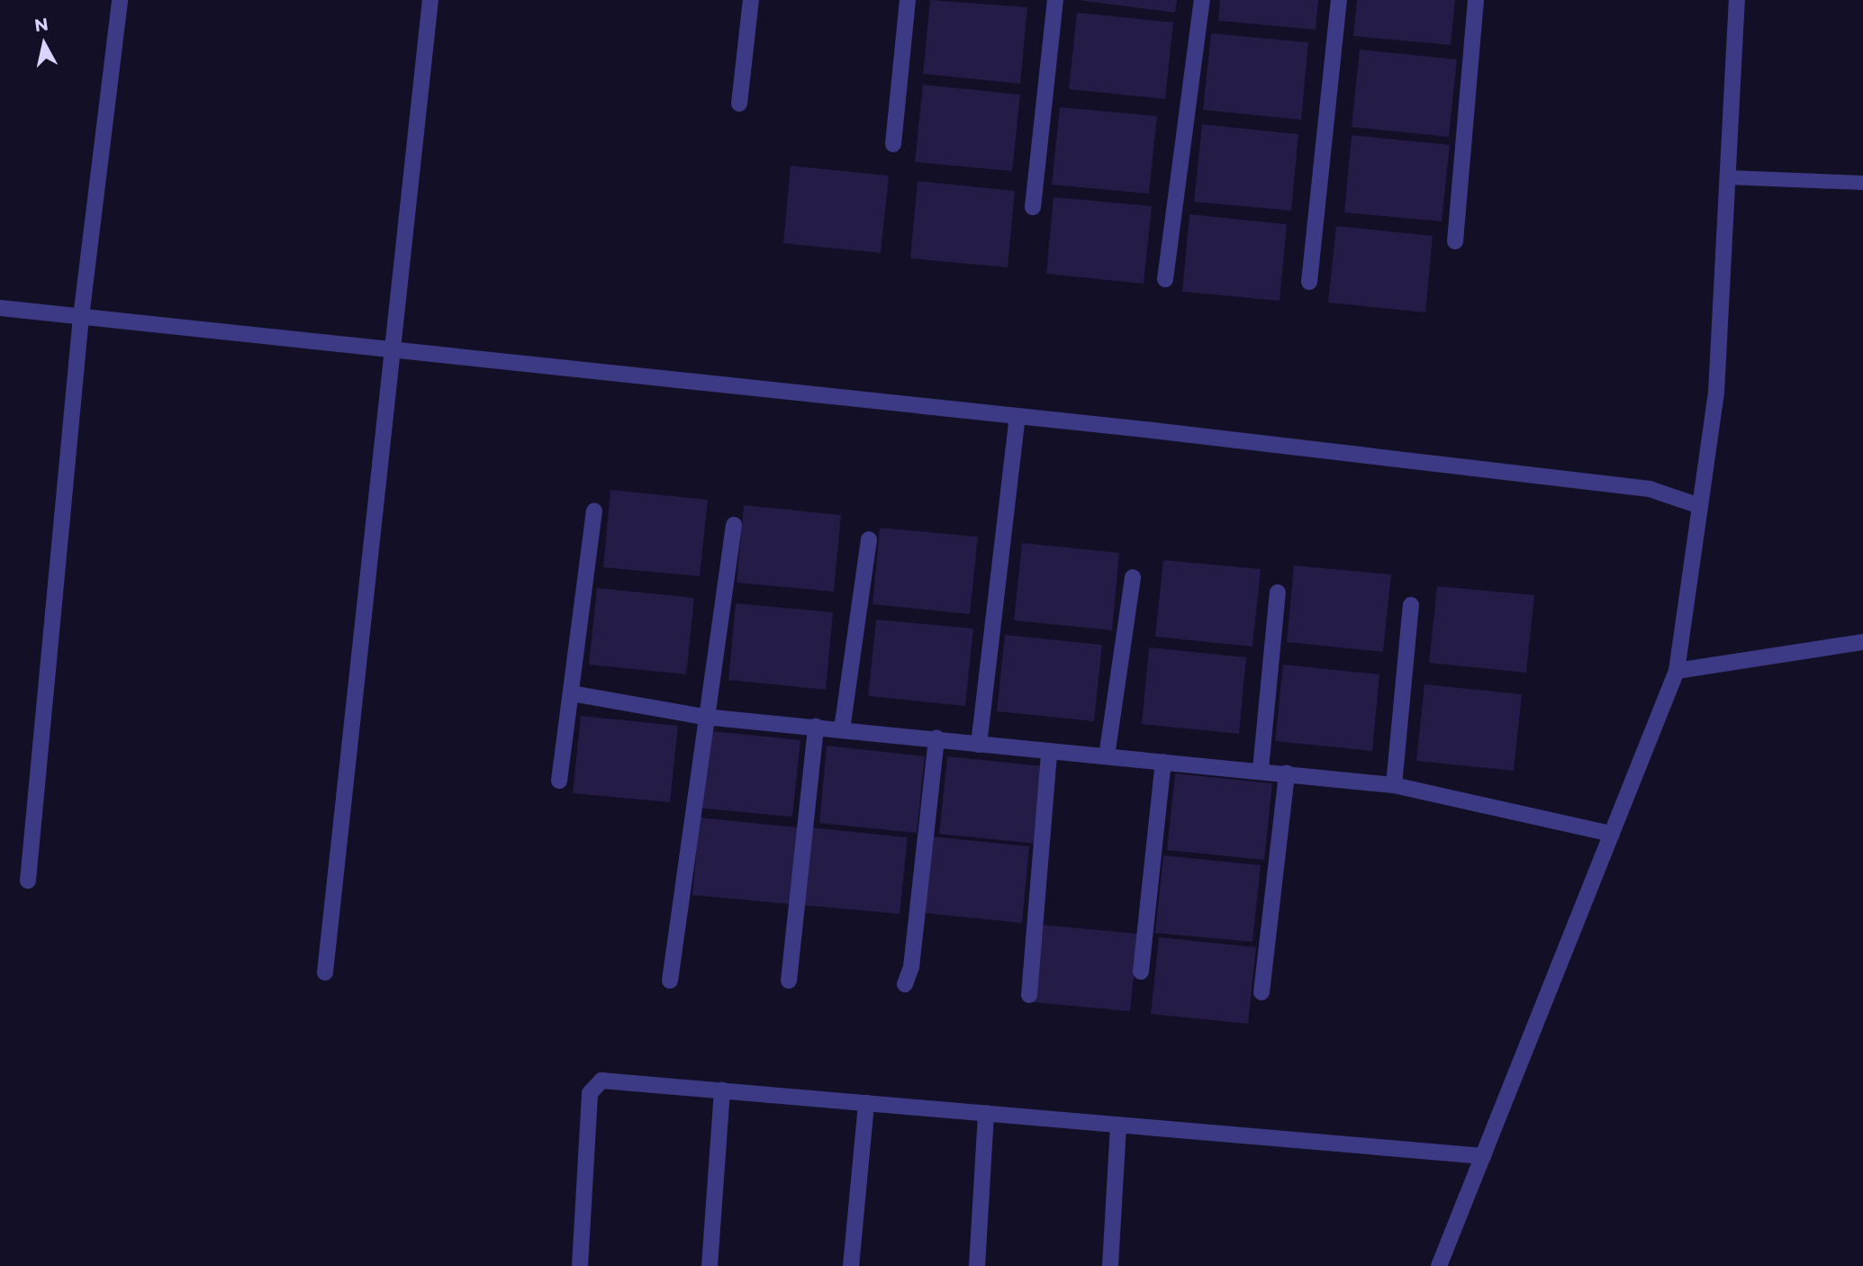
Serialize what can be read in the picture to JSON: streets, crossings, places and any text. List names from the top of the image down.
{
  "north": "top"
}
